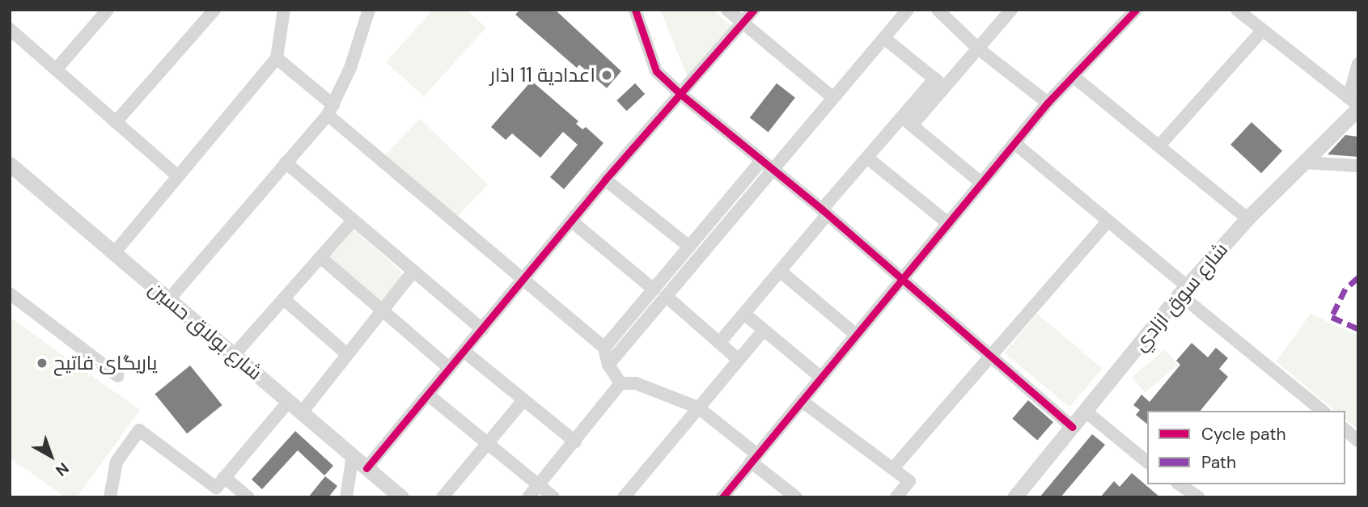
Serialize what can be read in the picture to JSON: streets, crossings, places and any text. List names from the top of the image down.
{
  "streets": {
    "street": ["شارع سوق ازادي", "شارع بولاق حسين"]
  },
  "places": ["اعدادية 11 اذار", "یاریگای فاتیح"],
  "legend": ["Cycle path", "Path"],
  "north": "bottom right"
}
